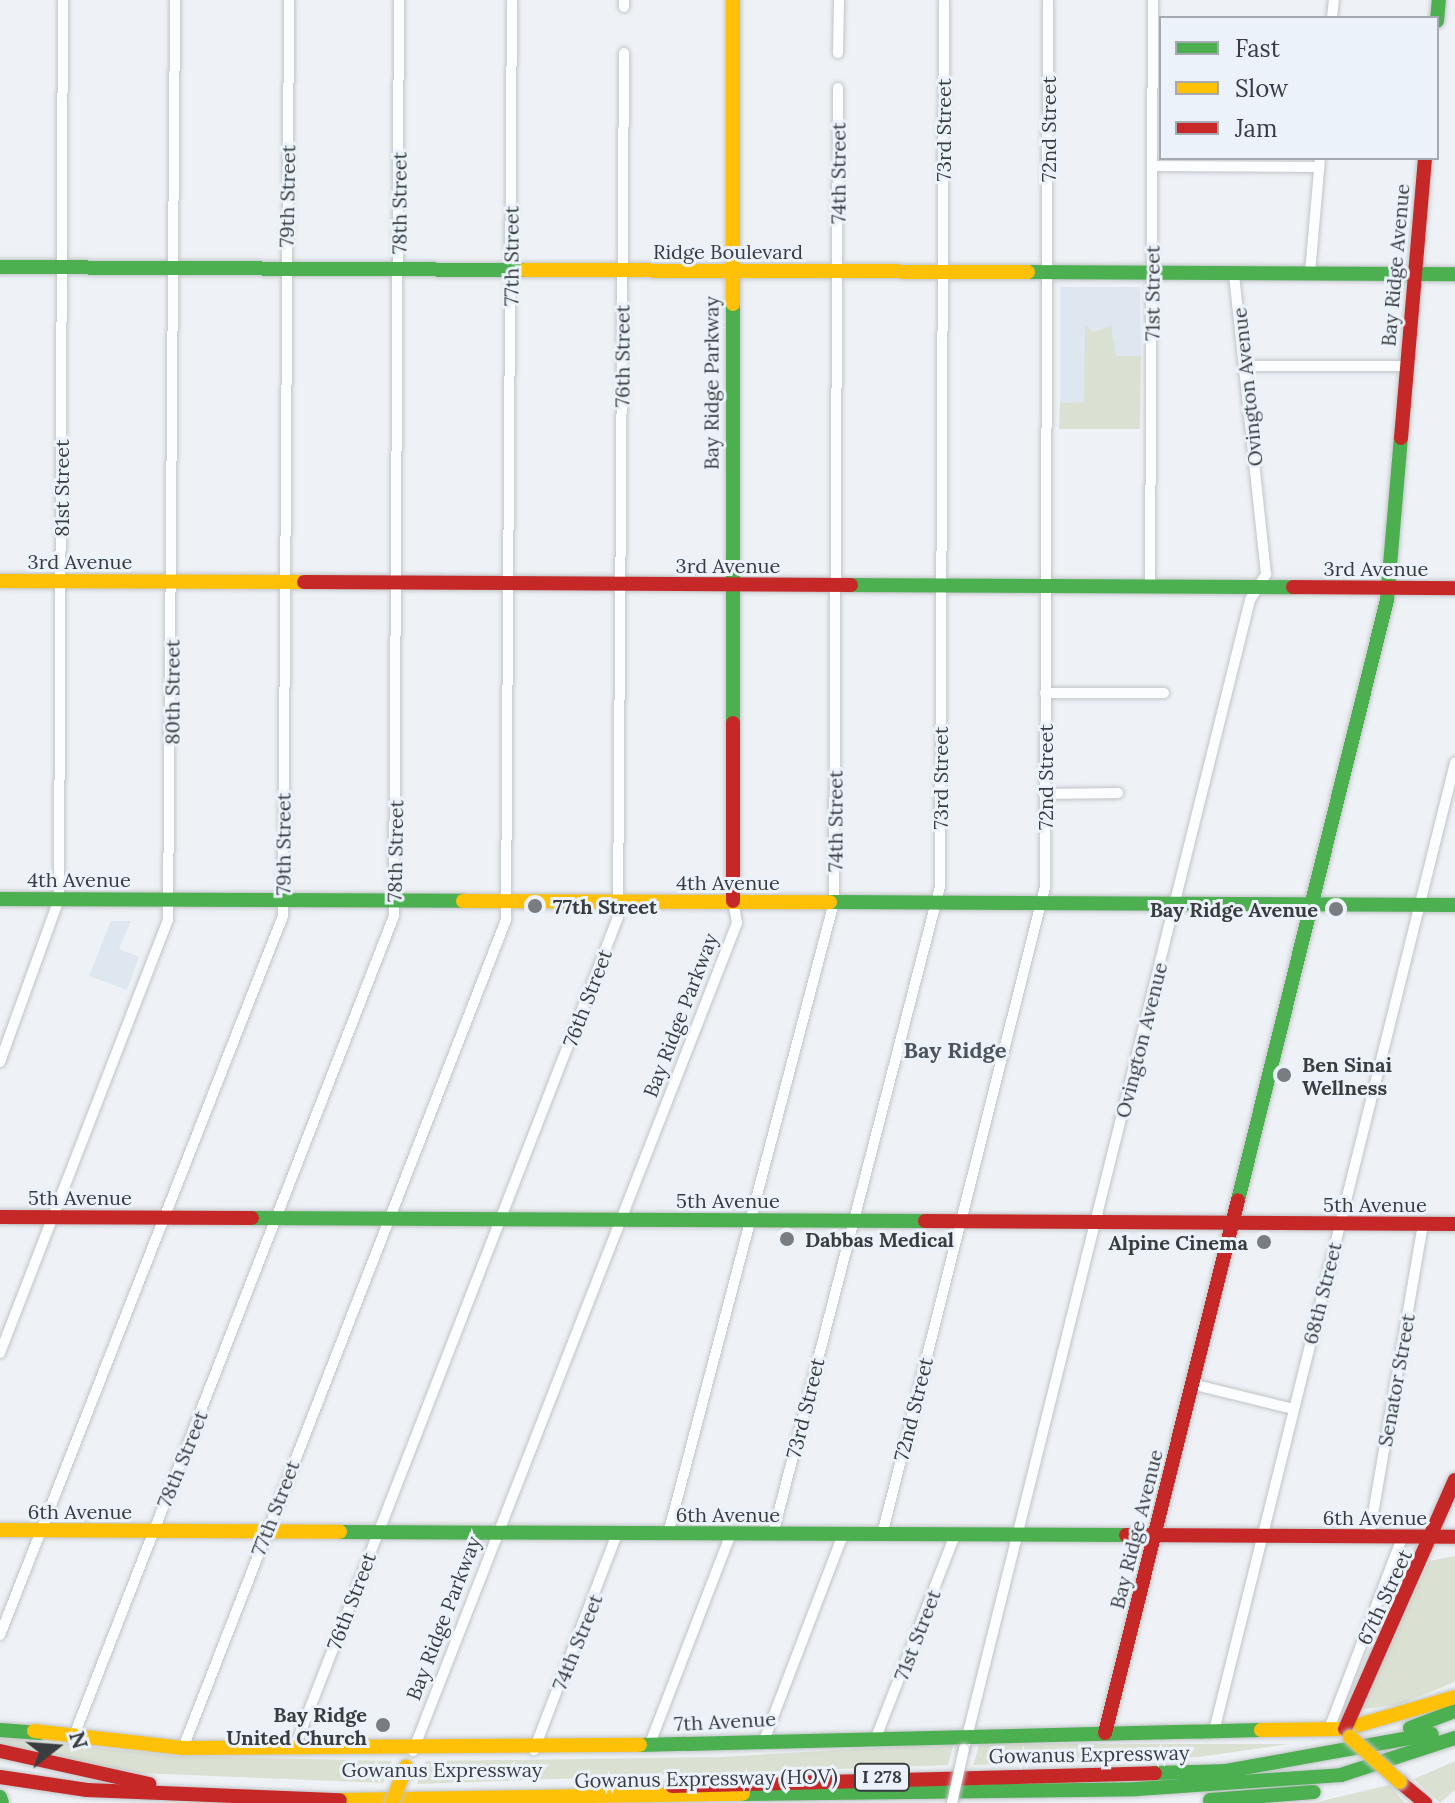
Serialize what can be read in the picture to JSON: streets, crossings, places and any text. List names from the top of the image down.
{
  "streets": {
    "main road": [
      "Ridge Boulevard",
      "Bay Ridge Avenue",
      "Bay Ridge Parkway",
      "3rd Avenue",
      "4th Avenue",
      "5th Avenue",
      "6th Avenue",
      "67th Street",
      "7th Avenue",
      "Gowanus Expressway",
      "I 278",
      "Gowanus Expressway (HOV)"
    ],
    "street": [
      "72nd Street",
      "73rd Street",
      "74th Street",
      "79th Street",
      "78th Street",
      "77th Street",
      "71st Street",
      "76th Street",
      "Ovington Avenue",
      "81st Street",
      "80th Street",
      "68th Street",
      "Senator Street"
    ]
  },
  "crossings": [
    ["72nd Street", "Ridge Boulevard"],
    ["72nd Street", "3rd Avenue"],
    ["72nd Street", "4th Avenue"],
    ["72nd Street", "5th Avenue"],
    ["72nd Street", "6th Avenue"],
    ["73rd Street", "Ridge Boulevard"],
    ["73rd Street", "3rd Avenue"],
    ["73rd Street", "4th Avenue"],
    ["73rd Street", "5th Avenue"],
    ["73rd Street", "6th Avenue"],
    ["74th Street", "Ridge Boulevard"],
    ["74th Street", "3rd Avenue"],
    ["74th Street", "4th Avenue"],
    ["74th Street", "5th Avenue"],
    ["74th Street", "6th Avenue"],
    ["74th Street", "7th Avenue"],
    ["79th Street", "Ridge Boulevard"],
    ["79th Street", "3rd Avenue"],
    ["79th Street", "4th Avenue"],
    ["79th Street", "5th Avenue"],
    ["79th Street", "6th Avenue"],
    ["78th Street", "Ridge Boulevard"],
    ["78th Street", "3rd Avenue"],
    ["78th Street", "4th Avenue"],
    ["78th Street", "5th Avenue"],
    ["78th Street", "6th Avenue"],
    ["78th Street", "7th Avenue"],
    ["Ridge Boulevard", "77th Street"],
    ["Ridge Boulevard", "Bay Ridge Avenue"],
    ["Ridge Boulevard", "71st Street"],
    ["Ridge Boulevard", "76th Street"],
    ["Ridge Boulevard", "Bay Ridge Parkway"],
    ["Ridge Boulevard", "Ovington Avenue"],
    ["Ridge Boulevard", "81st Street"],
    ["Ridge Boulevard", "80th Street"],
    ["77th Street", "3rd Avenue"],
    ["77th Street", "4th Avenue"],
    ["77th Street", "5th Avenue"],
    ["77th Street", "6th Avenue"],
    ["77th Street", "7th Avenue"],
    ["Bay Ridge Avenue", "3rd Avenue"],
    ["Bay Ridge Avenue", "4th Avenue"],
    ["Bay Ridge Avenue", "5th Avenue"],
    ["Bay Ridge Avenue", "6th Avenue"],
    ["Bay Ridge Avenue", "7th Avenue"],
    ["71st Street", "3rd Avenue"],
    ["71st Street", "6th Avenue"],
    ["71st Street", "7th Avenue"],
    ["76th Street", "3rd Avenue"],
    ["76th Street", "4th Avenue"],
    ["76th Street", "5th Avenue"],
    ["76th Street", "6th Avenue"],
    ["76th Street", "7th Avenue"],
    ["Bay Ridge Parkway", "3rd Avenue"],
    ["Bay Ridge Parkway", "4th Avenue"],
    ["Bay Ridge Parkway", "5th Avenue"],
    ["Bay Ridge Parkway", "6th Avenue"],
    ["Bay Ridge Parkway", "7th Avenue"],
    ["Ovington Avenue", "3rd Avenue"],
    ["Ovington Avenue", "4th Avenue"],
    ["Ovington Avenue", "5th Avenue"],
    ["Ovington Avenue", "6th Avenue"],
    ["Ovington Avenue", "7th Avenue"],
    ["81st Street", "3rd Avenue"],
    ["81st Street", "4th Avenue"],
    ["3rd Avenue", "80th Street"],
    ["80th Street", "4th Avenue"],
    ["80th Street", "5th Avenue"],
    ["4th Avenue", "68th Street"],
    ["5th Avenue", "68th Street"],
    ["5th Avenue", "Senator Street"],
    ["68th Street", "6th Avenue"],
    ["68th Street", "7th Avenue"],
    ["Senator Street", "6th Avenue"],
    ["6th Avenue", "67th Street"],
    ["67th Street", "7th Avenue"]
  ],
  "districts": ["Bay Ridge"],
  "places": [
    "77th Street",
    "Bay Ridge Avenue",
    "Ben Sinai Wellness",
    "Dabbas Medical",
    "Alpine Cinema",
    "Bay Ridge United Church"
  ],
  "legend": ["Fast", "Slow", "Jam"],
  "north": "right"
}
